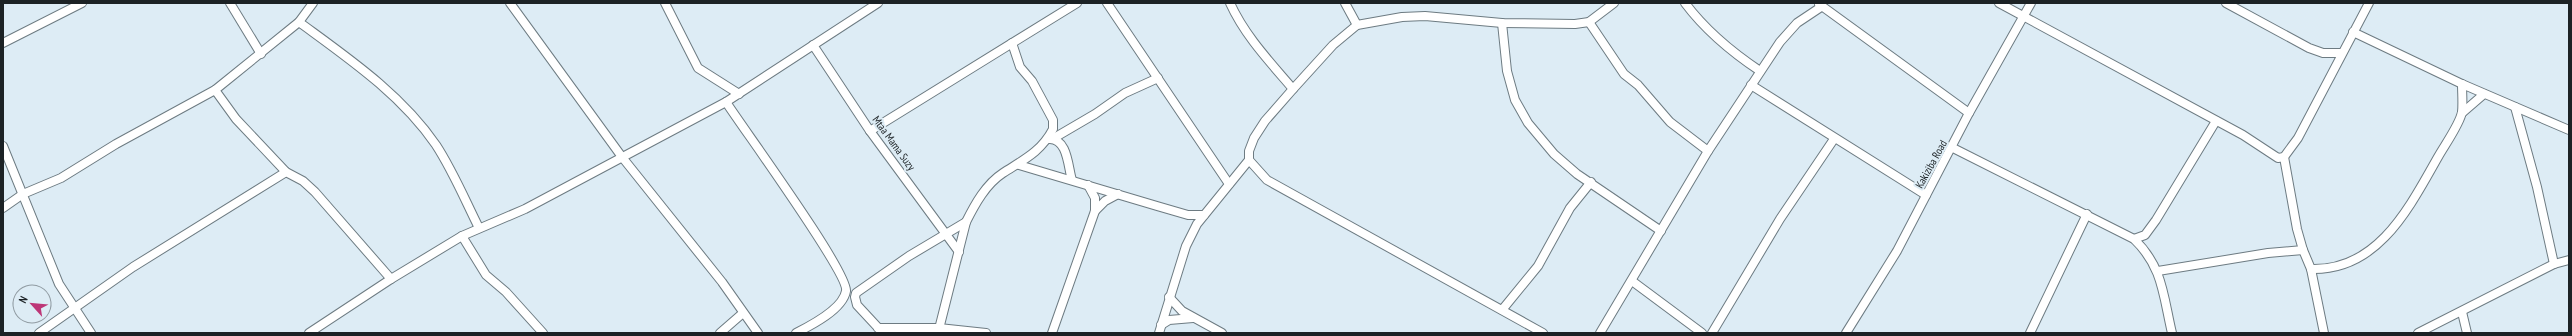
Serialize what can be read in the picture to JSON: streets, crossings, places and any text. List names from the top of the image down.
{
  "streets": {
    "street": ["Mtaa Mama Suzy", "Kakiziba Road"]
  },
  "north": "top left"
}
